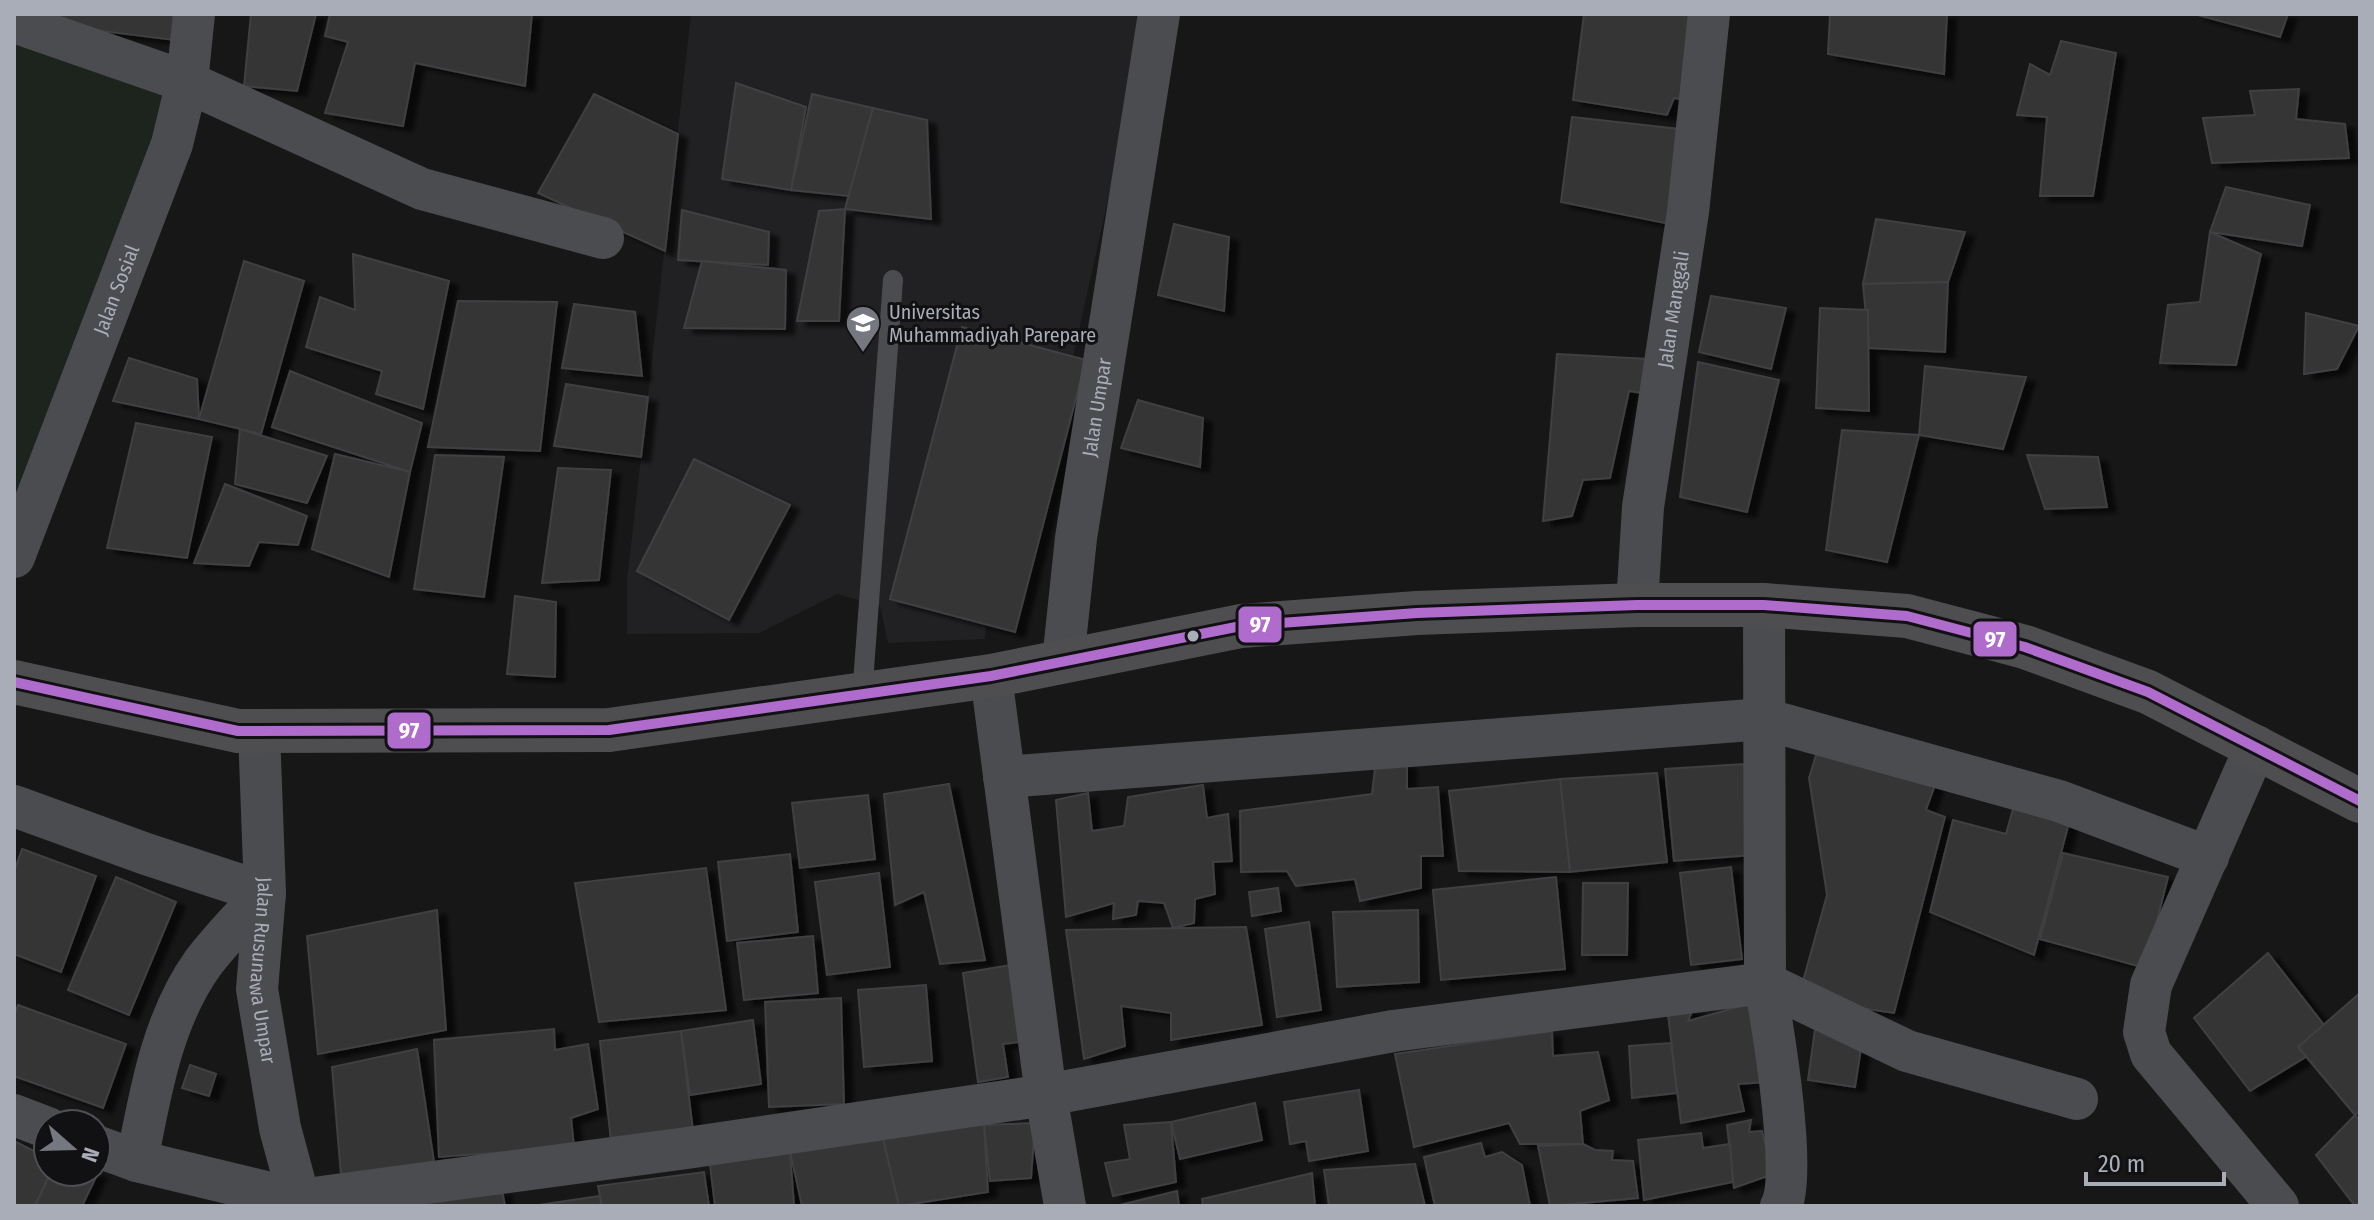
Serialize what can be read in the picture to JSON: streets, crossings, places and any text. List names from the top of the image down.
{
  "streets": {
    "street": [
      "Jalan Sosial",
      "Jalan Manggali",
      "Jalan Umpar",
      "Jalan Rusunawa Umpar"
    ]
  },
  "places": {
    "school or university": ["Universitas Muhammadiyah Parepare"]
  },
  "lines": ["transit line 97"],
  "scale_bar": "20 m",
  "north": "right"
}
